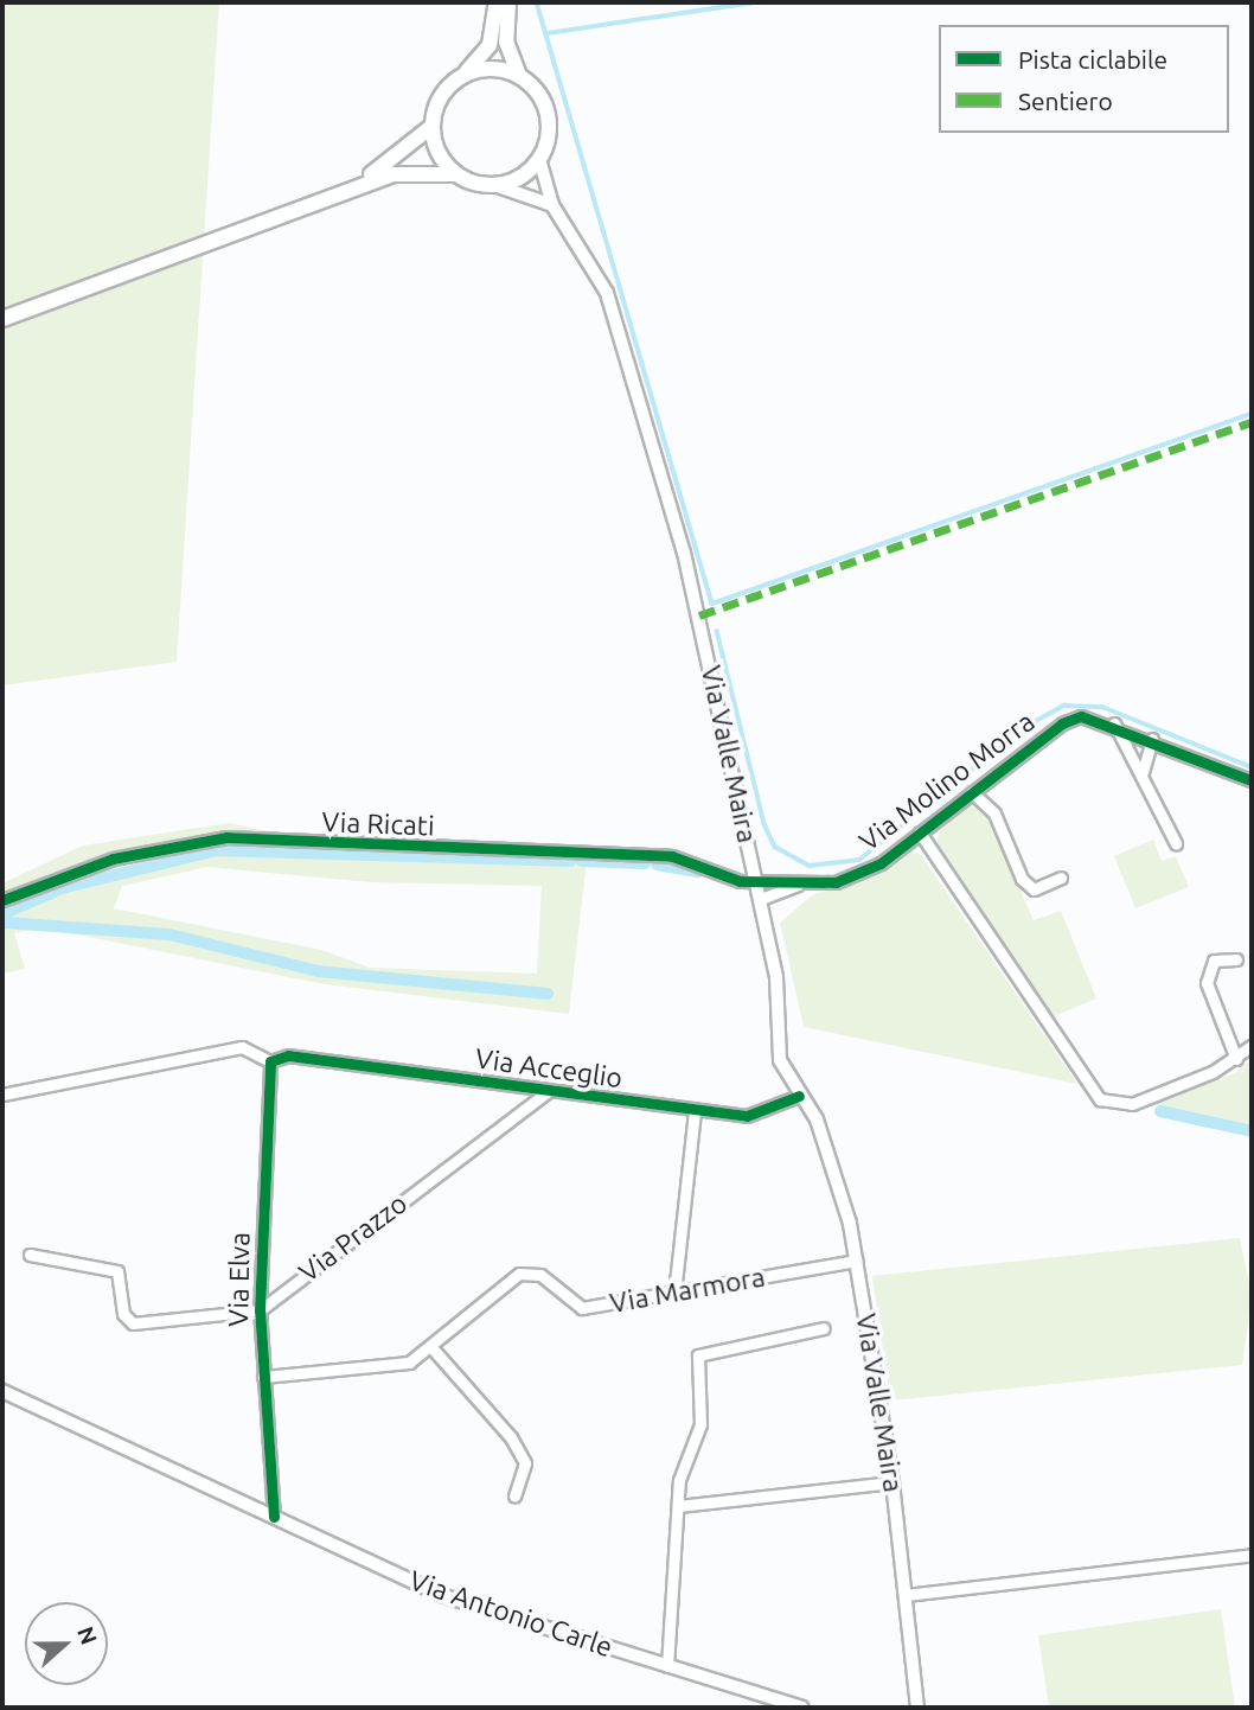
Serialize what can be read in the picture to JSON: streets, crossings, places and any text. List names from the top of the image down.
{
  "streets": {
    "street": [
      "Via Valle Maira",
      "Via Molino Morra",
      "Via Ricati",
      "Via Acceglio",
      "Via Prazzo",
      "Via Elva",
      "Via Marmora",
      "Via Antonio Carle"
    ]
  },
  "crossings": [
    ["Via Valle Maira", "Via Molino Morra"],
    ["Via Valle Maira", "Via Ricati"],
    ["Via Valle Maira", "Via Acceglio"],
    ["Via Valle Maira", "Via Marmora"],
    ["Via Molino Morra", "Via Ricati"],
    ["Via Acceglio", "Via Prazzo"],
    ["Via Acceglio", "Via Elva"],
    ["Via Prazzo", "Via Elva"],
    ["Via Elva", "Via Marmora"],
    ["Via Elva", "Via Antonio Carle"]
  ],
  "legend": ["Pista ciclabile", "Sentiero"],
  "north": "right"
}
